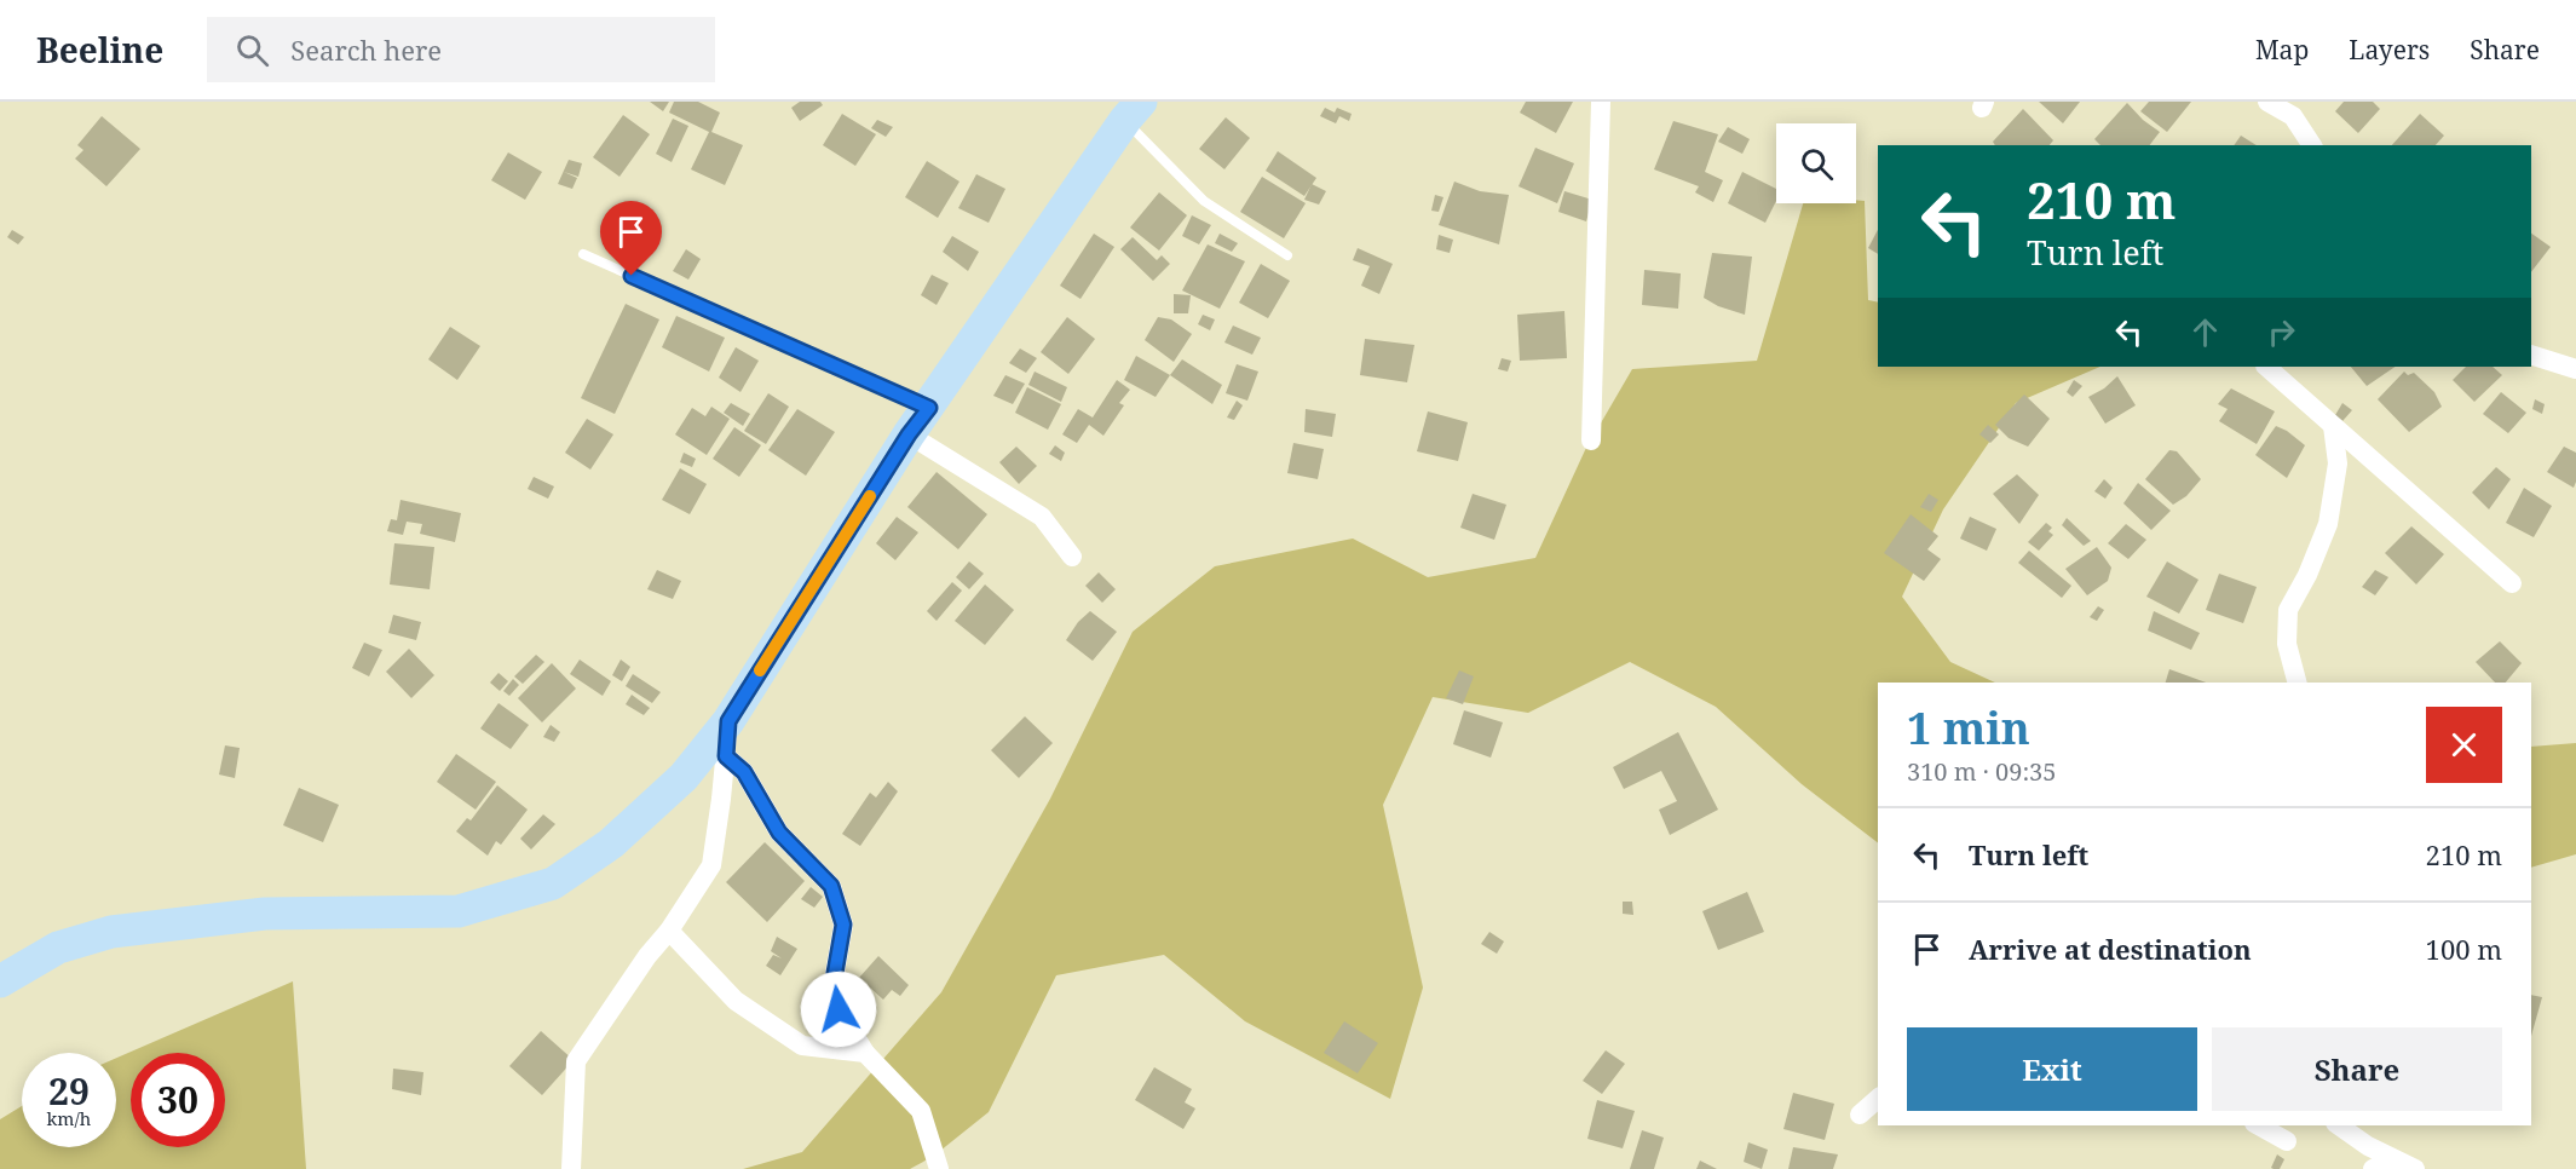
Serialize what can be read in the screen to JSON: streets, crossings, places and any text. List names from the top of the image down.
{
  "page": {
    "header": "Beeline",
    "search": "Search here",
    "nav": ["Map", "Layers", "Share"],
    "turn": ["210 m", "Turn left"],
    "heading": ["1 min", "310 m · 09:35"],
    "list": [
      {
        "name": "Turn left",
        "value": "210 m"
      },
      {
        "name": "Arrive at destination",
        "value": "100 m"
      }
    ],
    "buttons": ["Exit", "Share"],
    "speed": "29 km/h",
    "limit": "30"
  }
}
